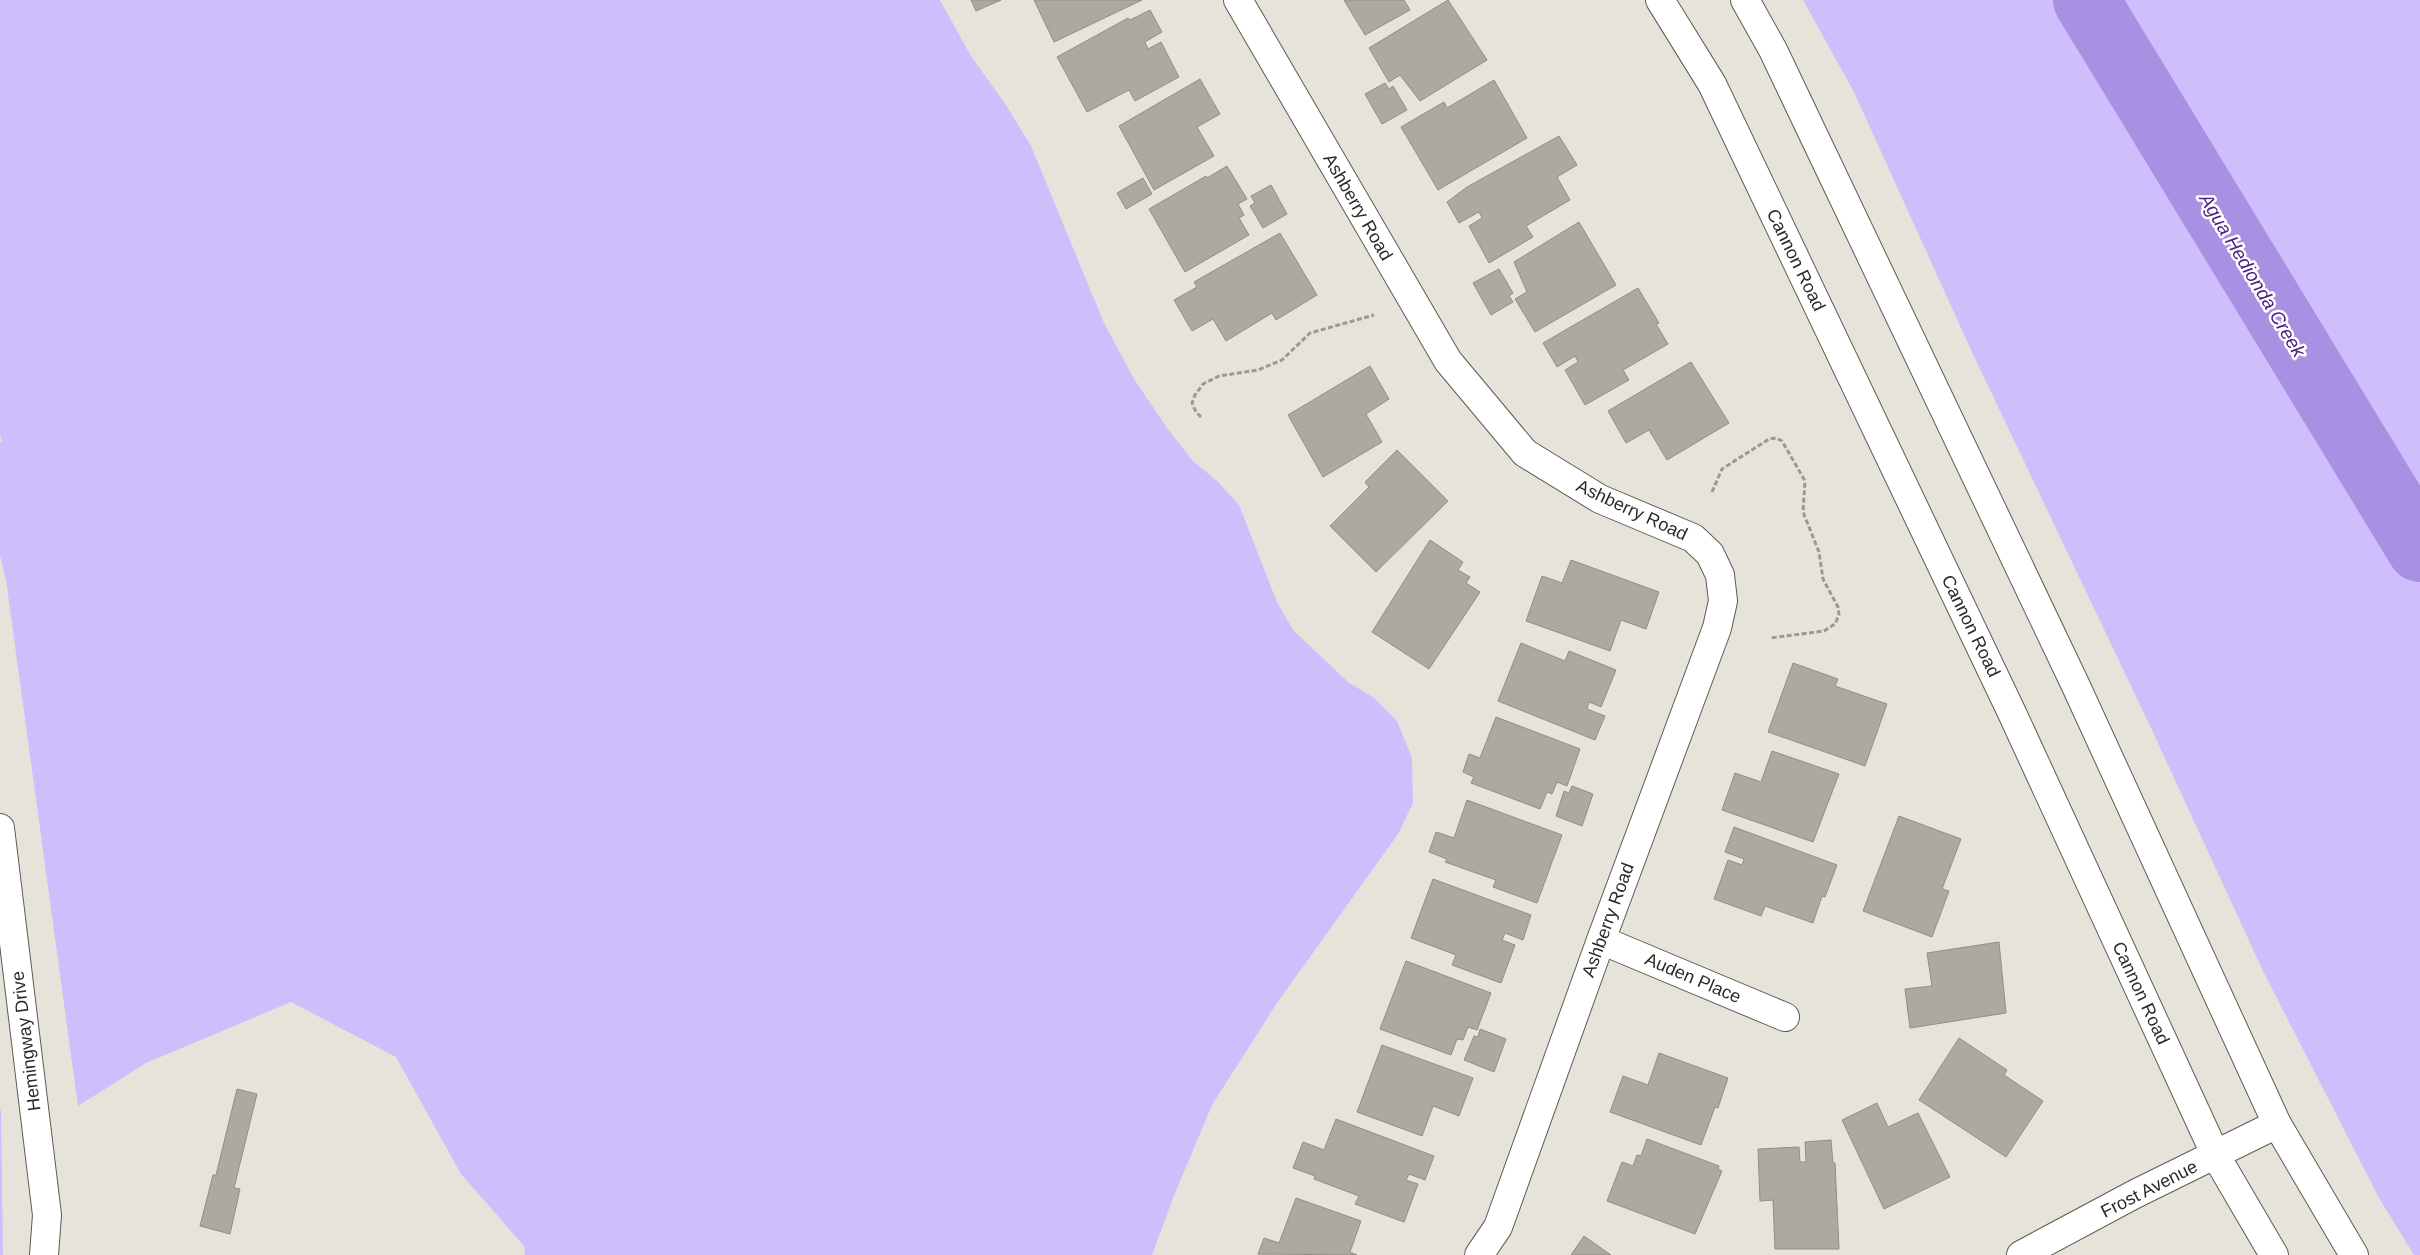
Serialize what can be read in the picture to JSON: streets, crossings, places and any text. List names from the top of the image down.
{
  "streets": {
    "main road": [
      "Ashberry Road",
      "Cannon Road",
      "Auden Place",
      "Hemingway Drive",
      "Frost Avenue"
    ]
  },
  "crossings": [
    ["Ashberry Road", "Auden Place"],
    ["Cannon Road", "Frost Avenue"]
  ],
  "water": ["Agua Hedionda Creek"]
}
